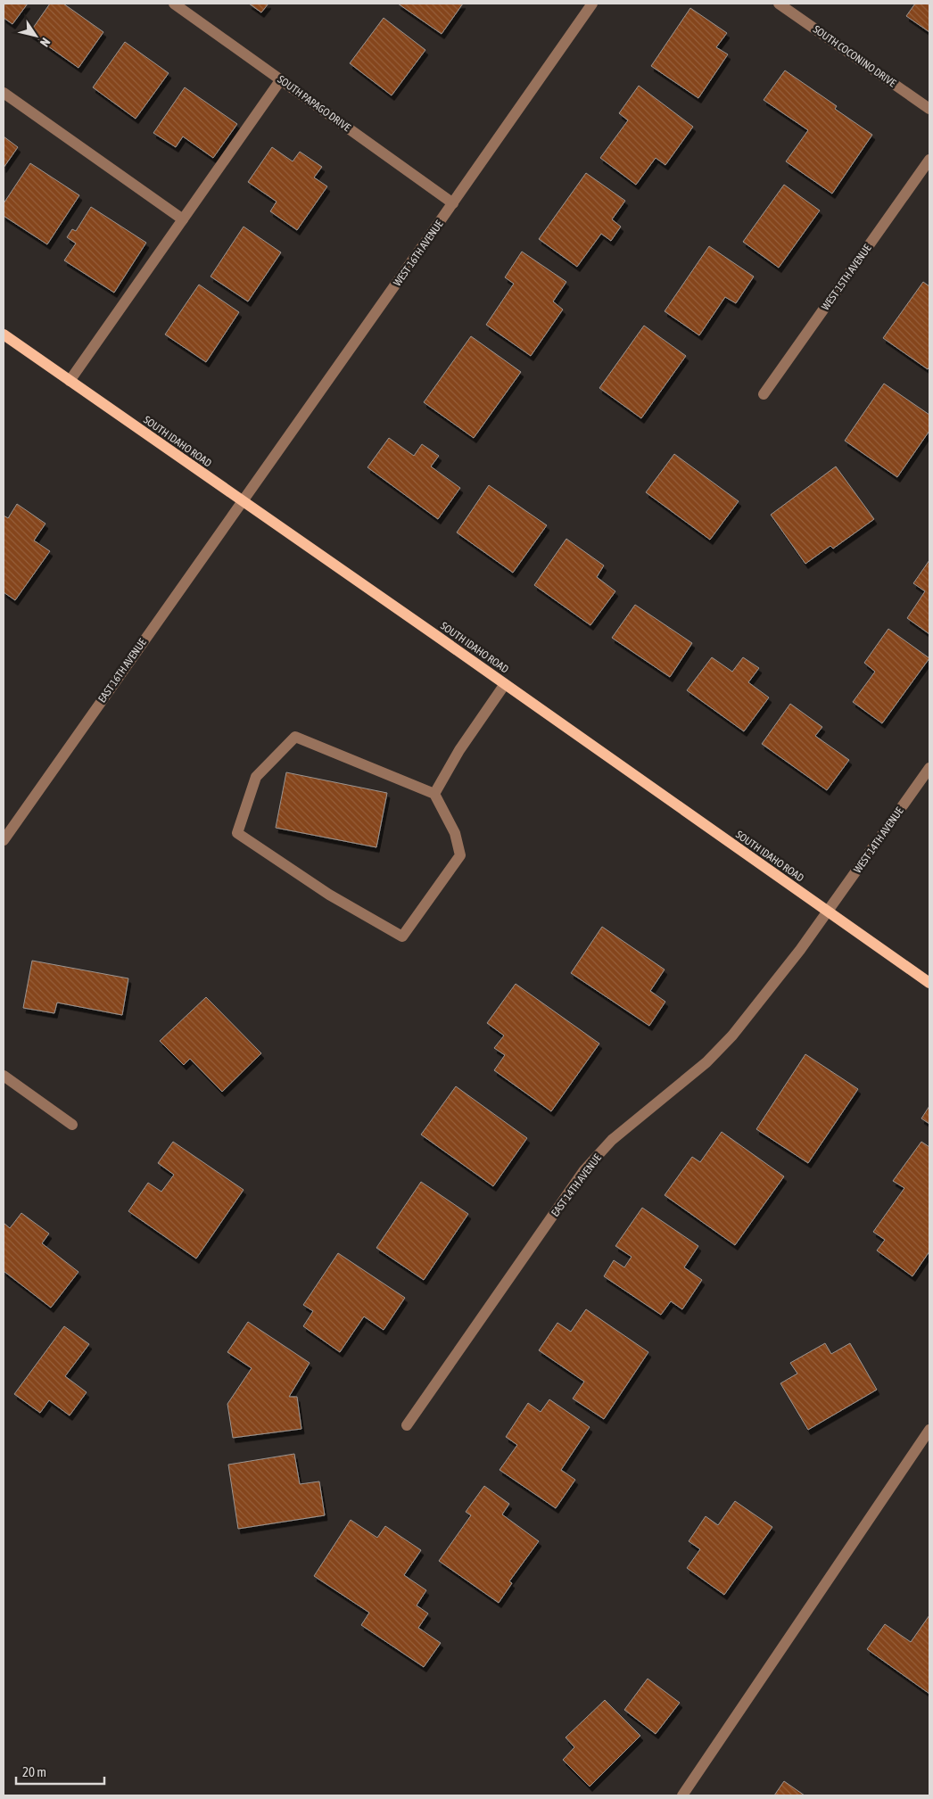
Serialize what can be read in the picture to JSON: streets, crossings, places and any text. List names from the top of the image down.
{
  "streets": {
    "main road": ["SOUTH IDAHO ROAD"],
    "street": [
      "SOUTH COCONINO DRIVE",
      "SOUTH PAPAGO DRIVE",
      "WEST 16TH AVENUE",
      "WEST 15TH AVENUE",
      "EAST 16TH AVENUE",
      "WEST 14TH AVENUE",
      "EAST 14TH AVENUE"
    ]
  },
  "crossings": [
    ["SOUTH PAPAGO DRIVE", "WEST 16TH AVENUE"],
    ["WEST 16TH AVENUE", "SOUTH IDAHO ROAD"],
    ["WEST 16TH AVENUE", "EAST 16TH AVENUE"],
    ["SOUTH IDAHO ROAD", "EAST 16TH AVENUE"],
    ["SOUTH IDAHO ROAD", "WEST 14TH AVENUE"],
    ["SOUTH IDAHO ROAD", "EAST 14TH AVENUE"],
    ["WEST 14TH AVENUE", "EAST 14TH AVENUE"]
  ],
  "scale_bar": "20 m",
  "north": "bottom right"
}
